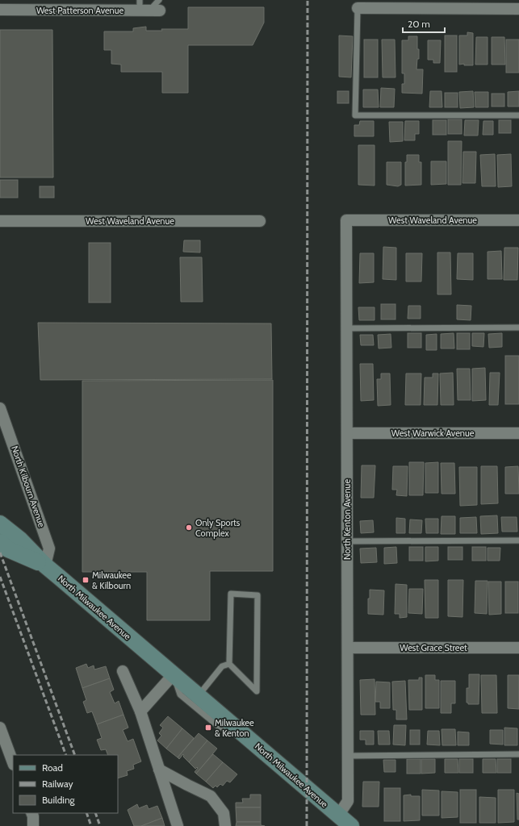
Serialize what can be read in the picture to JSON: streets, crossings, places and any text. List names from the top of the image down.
{
  "streets": {
    "main road": ["North Milwaukee Avenue"],
    "street": [
      "West Patterson Avenue",
      "West Waveland Avenue",
      "West Warwick Avenue",
      "North Kilbourn Avenue",
      "North Kenton Avenue",
      "West Grace Street"
    ]
  },
  "crossings": [
    ["West Waveland Avenue", "North Kenton Avenue"],
    ["West Warwick Avenue", "North Kenton Avenue"],
    ["North Kilbourn Avenue", "North Milwaukee Avenue"],
    ["North Kenton Avenue", "North Milwaukee Avenue"],
    ["North Kenton Avenue", "West Grace Street"]
  ],
  "places": {
    "other": ["Only Sports Complex"],
    "transit": ["Milwaukee & Kilbourn", "Milwaukee & Kenton"]
  },
  "legend": ["Road", "Railway", "Building"],
  "scale_bar": "20 m"
}
